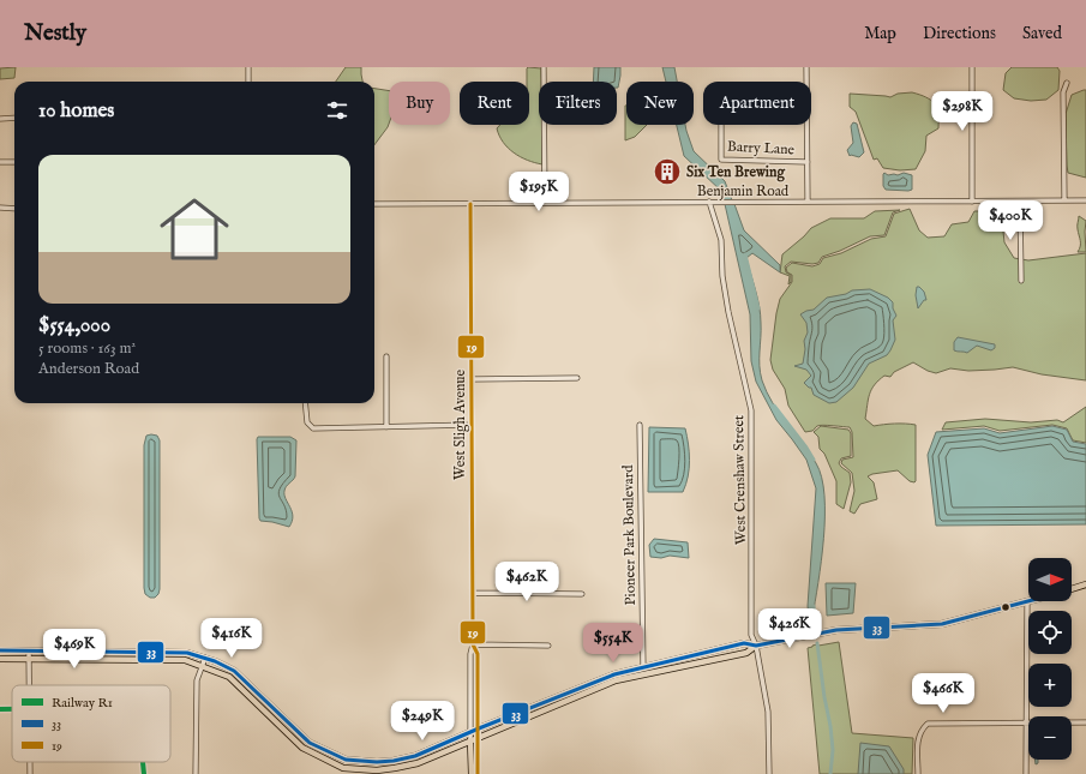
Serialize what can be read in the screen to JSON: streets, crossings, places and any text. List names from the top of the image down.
{
  "streets": {
    "main road": ["West Sligh Avenue"],
    "street": [
      "Barry Lane",
      "Benjamin Road",
      "West Crenshaw Street",
      "Pioneer Park Boulevard"
    ]
  },
  "crossings": [
    ["Benjamin Road", "West Sligh Avenue"],
    ["Benjamin Road", "West Crenshaw Street"]
  ],
  "places": {
    "building": ["Six Ten Brewing"]
  },
  "lines": ["transit line 19", "transit line 33", "rail line R1"],
  "legend": ["Railway R1", "33", "19"],
  "north": "right",
  "page": {
    "header": "Nestly",
    "nav": ["Map", "Directions", "Saved"],
    "chip": [
      "Buy",
      "Rent",
      "Filters",
      "New",
      "Apartment"
    ],
    "heading": "10 homes",
    "price": [
      "$298K",
      "$195K",
      "$400K",
      "$462K",
      "$426K",
      "$416K",
      "$554K",
      "$469K",
      "$466K",
      "$249K"
    ],
    "list": [
      {
        "name": "$554,000",
        "note": "5 rooms · 163 m² · Anderson Road"
      }
    ],
    "map_buttons": ["+", "−"]
  }
}
